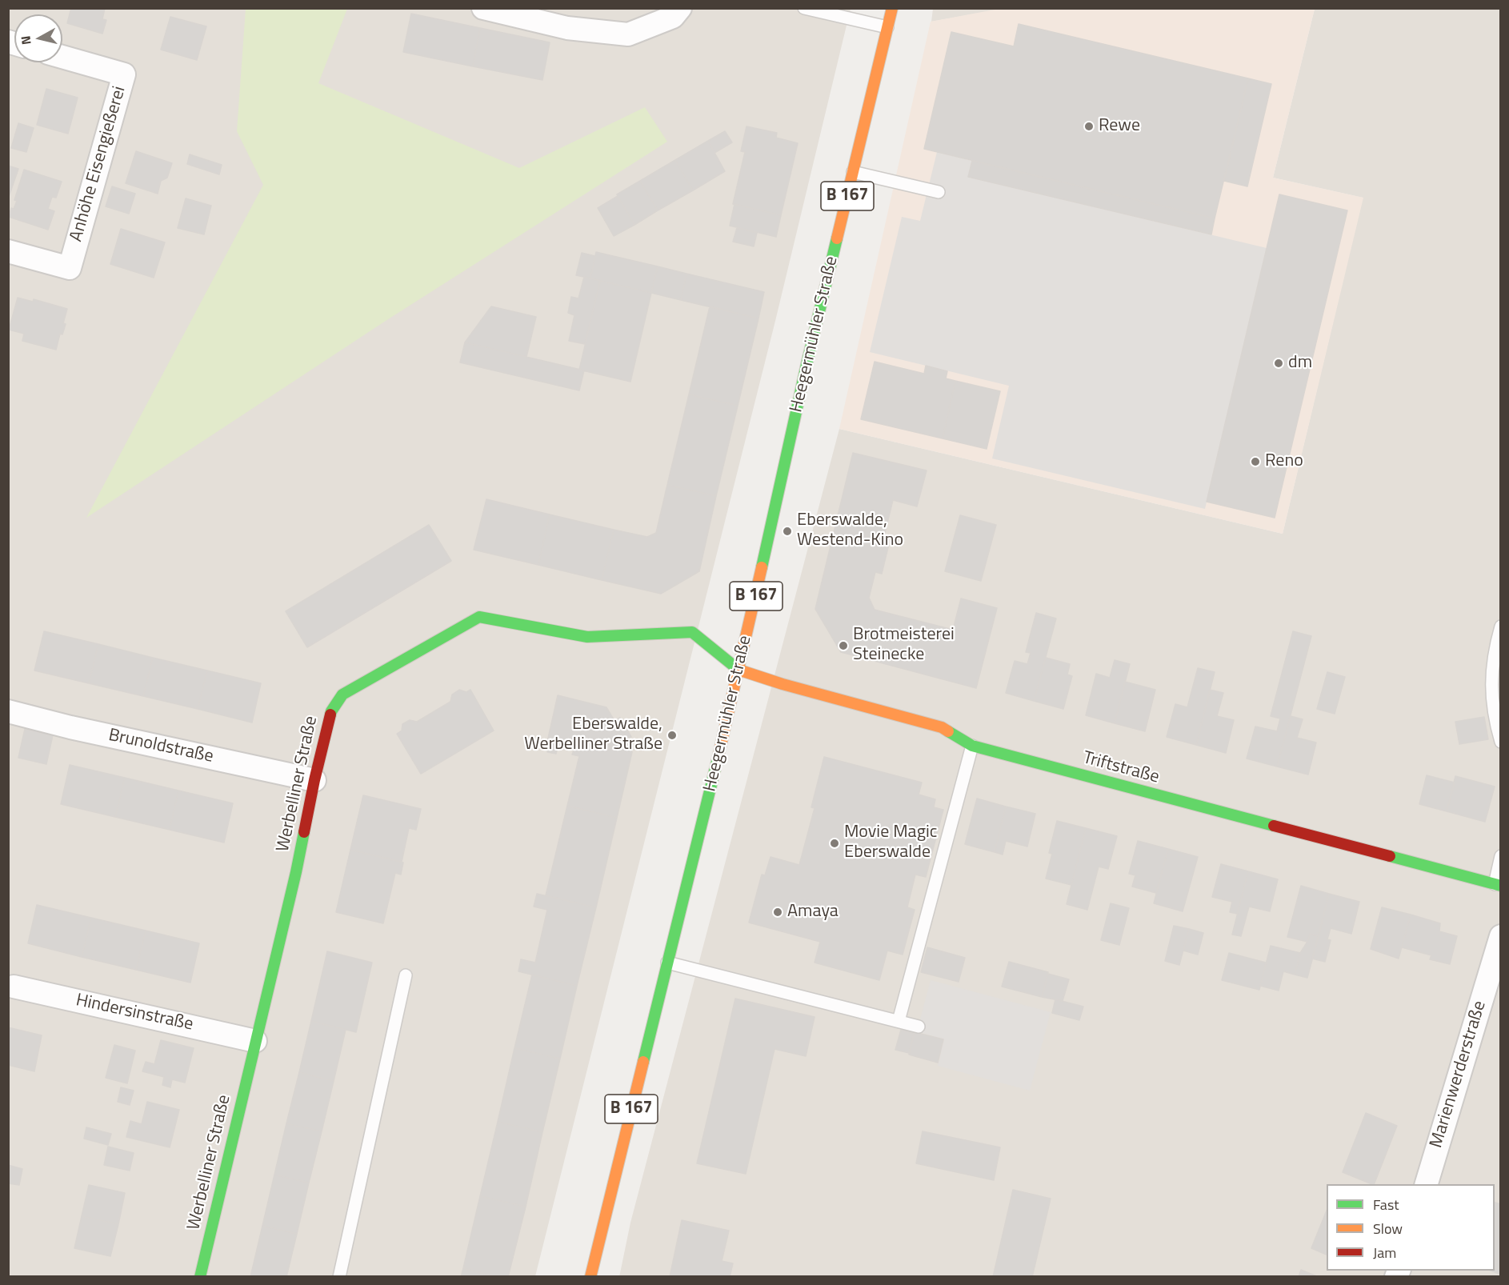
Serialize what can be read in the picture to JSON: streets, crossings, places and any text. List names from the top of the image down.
{
  "streets": {
    "street": [
      "Anhöhe Eisengießerei",
      "B 167",
      "Heegermühler Straße",
      "Brunoldstraße",
      "Triftstraße",
      "Werbelliner Straße",
      "Hindersinstraße",
      "Marienwerderstraße"
    ]
  },
  "crossings": [
    ["Heegermühler Straße", "Triftstraße"],
    ["Heegermühler Straße", "Werbelliner Straße"],
    ["Brunoldstraße", "Werbelliner Straße"],
    ["Triftstraße", "Werbelliner Straße"],
    ["Werbelliner Straße", "Hindersinstraße"]
  ],
  "places": [
    "Rewe",
    "dm",
    "Reno",
    "Eberswalde, Westend-Kino",
    "Brotmeisterei Steinecke",
    "Eberswalde, Werbelliner Straße",
    "Movie Magic Eberswalde",
    "Amaya"
  ],
  "legend": ["Fast", "Slow", "Jam"],
  "north": "left"
}
